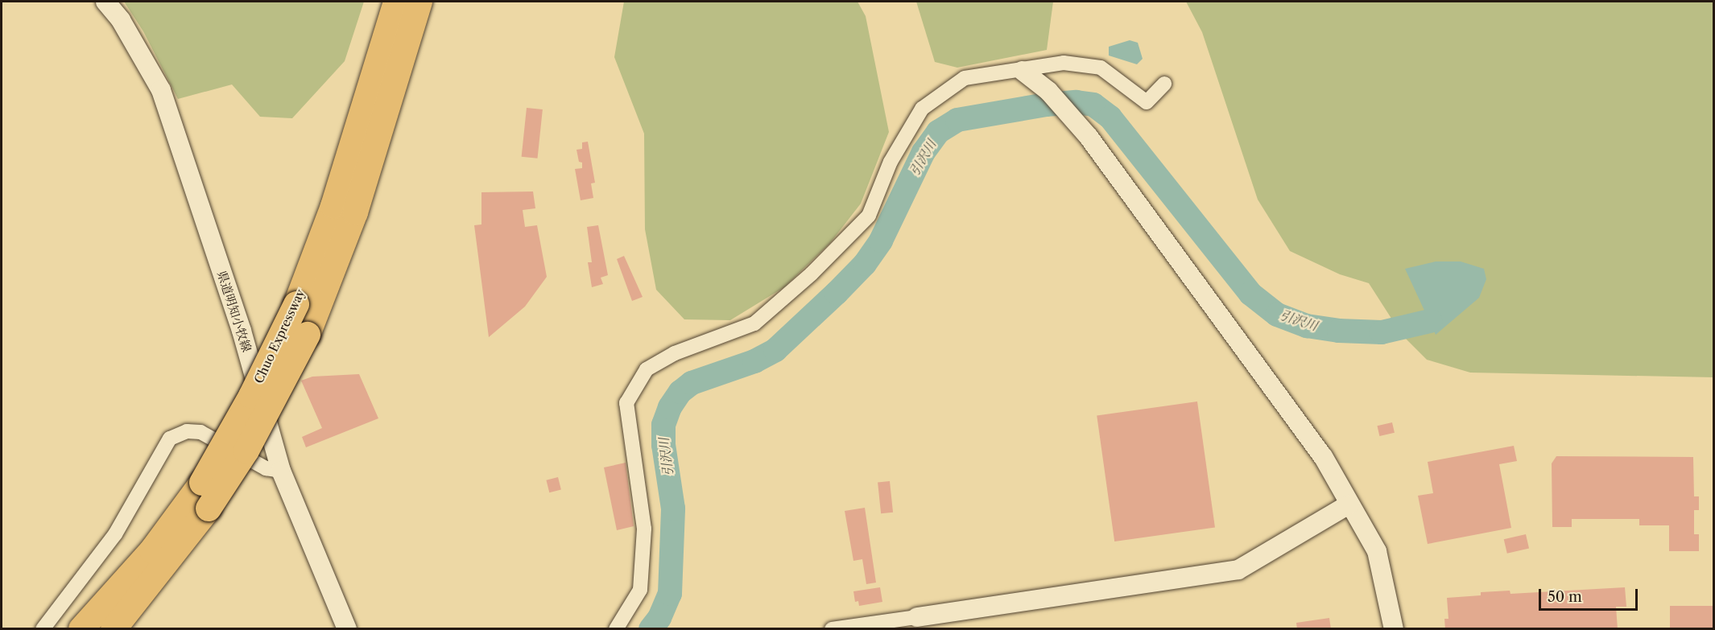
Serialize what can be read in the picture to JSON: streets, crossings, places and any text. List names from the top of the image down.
{
  "streets": {
    "highway": ["Chuo Expressway"],
    "street": ["県道明知小牧線"]
  },
  "water": ["引沢川"],
  "scale_bar": "50 m"
}
